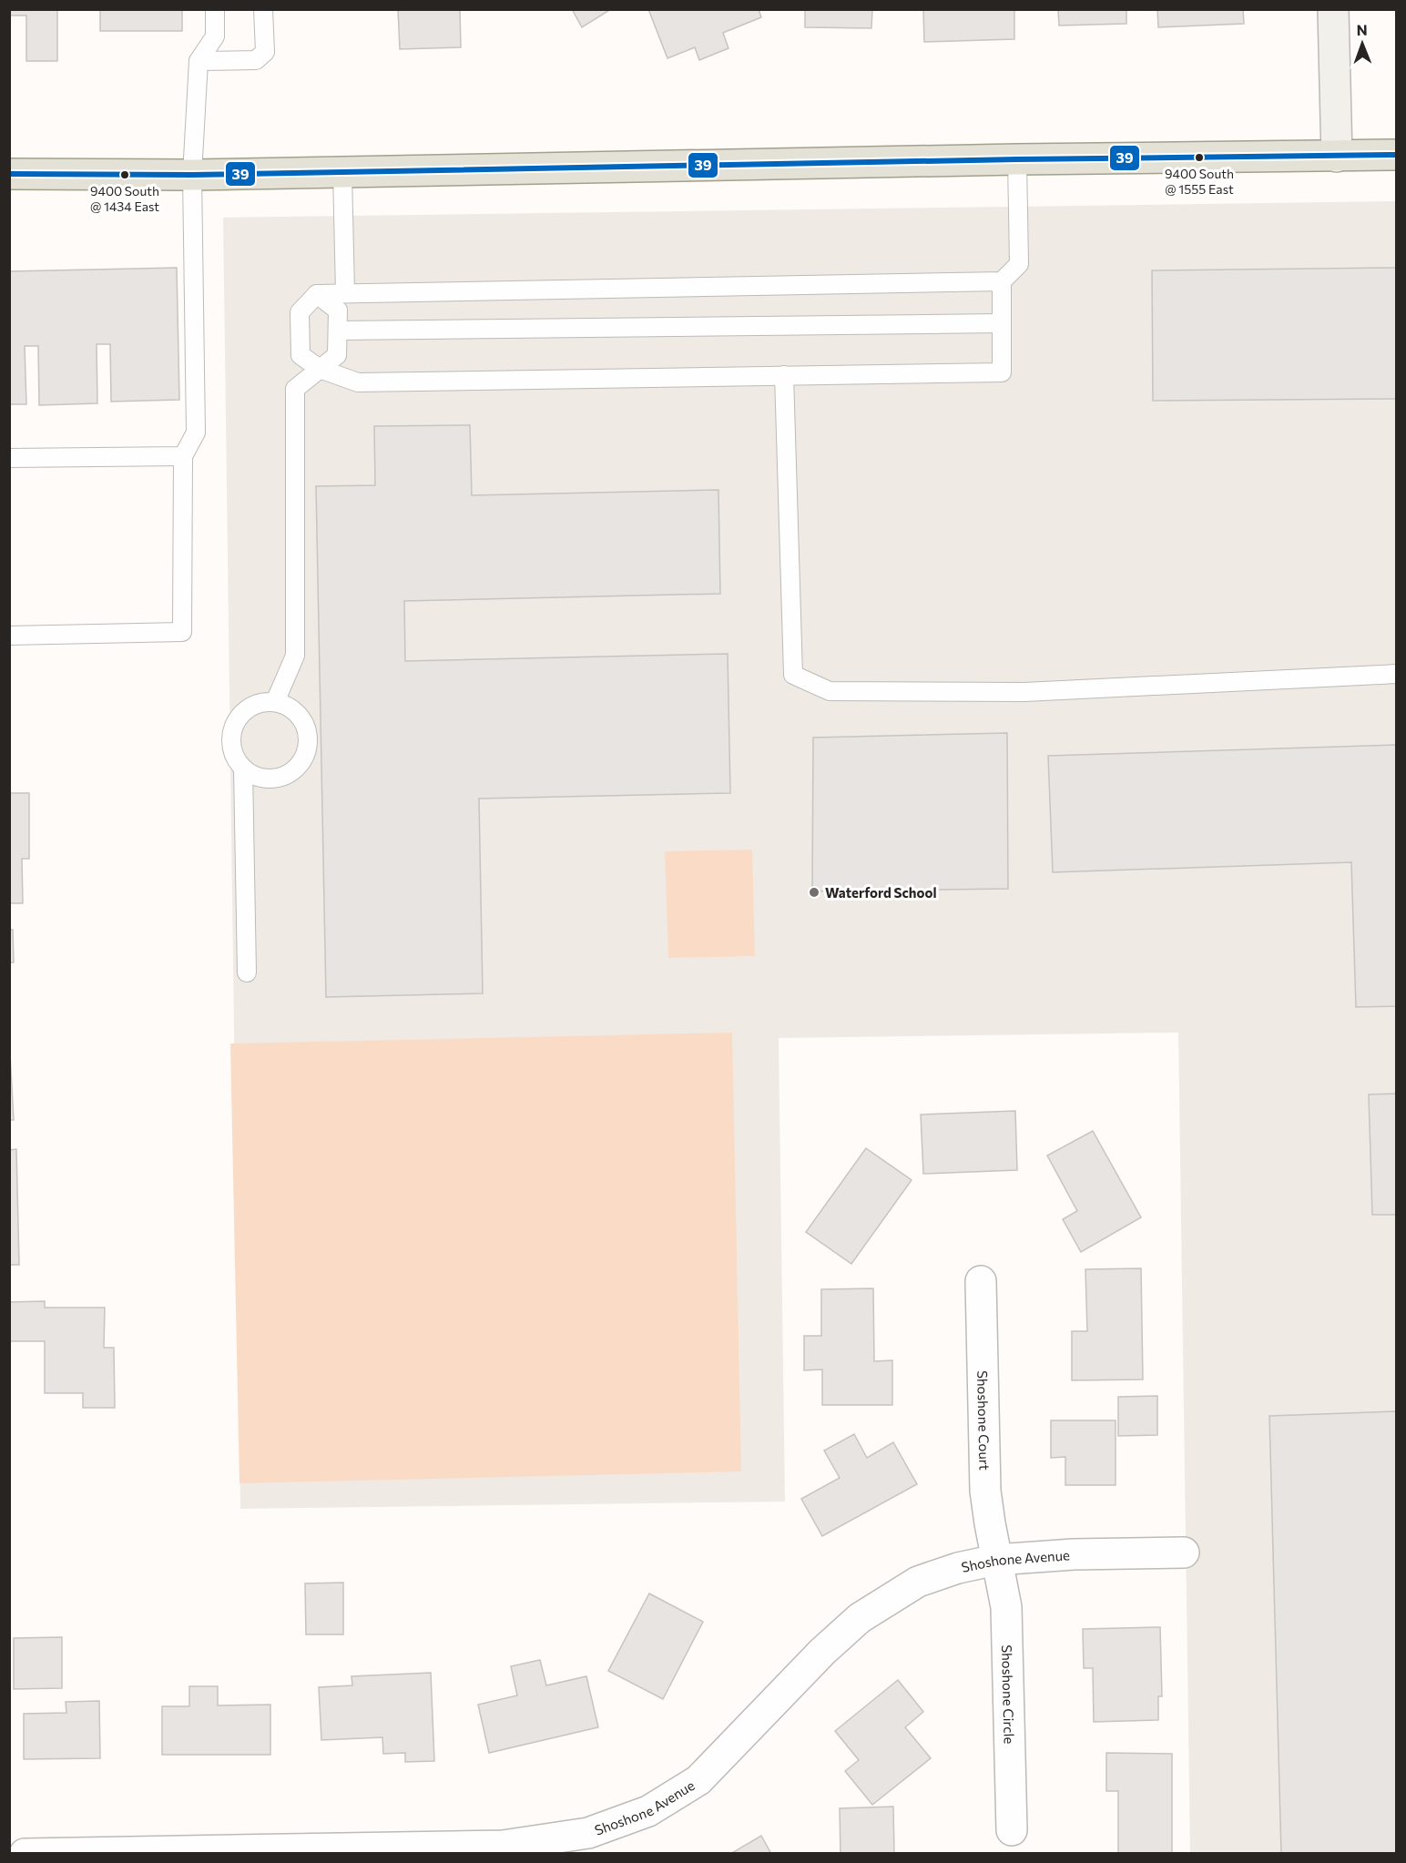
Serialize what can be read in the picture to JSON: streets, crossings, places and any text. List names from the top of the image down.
{
  "streets": {
    "street": ["Shoshone Court", "Shoshone Avenue", "Shoshone Circle"]
  },
  "crossings": [
    ["Shoshone Court", "Shoshone Avenue"],
    ["Shoshone Court", "Shoshone Circle"],
    ["Shoshone Avenue", "Shoshone Circle"]
  ],
  "places": ["9400 South @ 1555 East", "9400 South @ 1434 East", "Waterford School"],
  "lines": ["transit line 39"],
  "north": "top"
}
